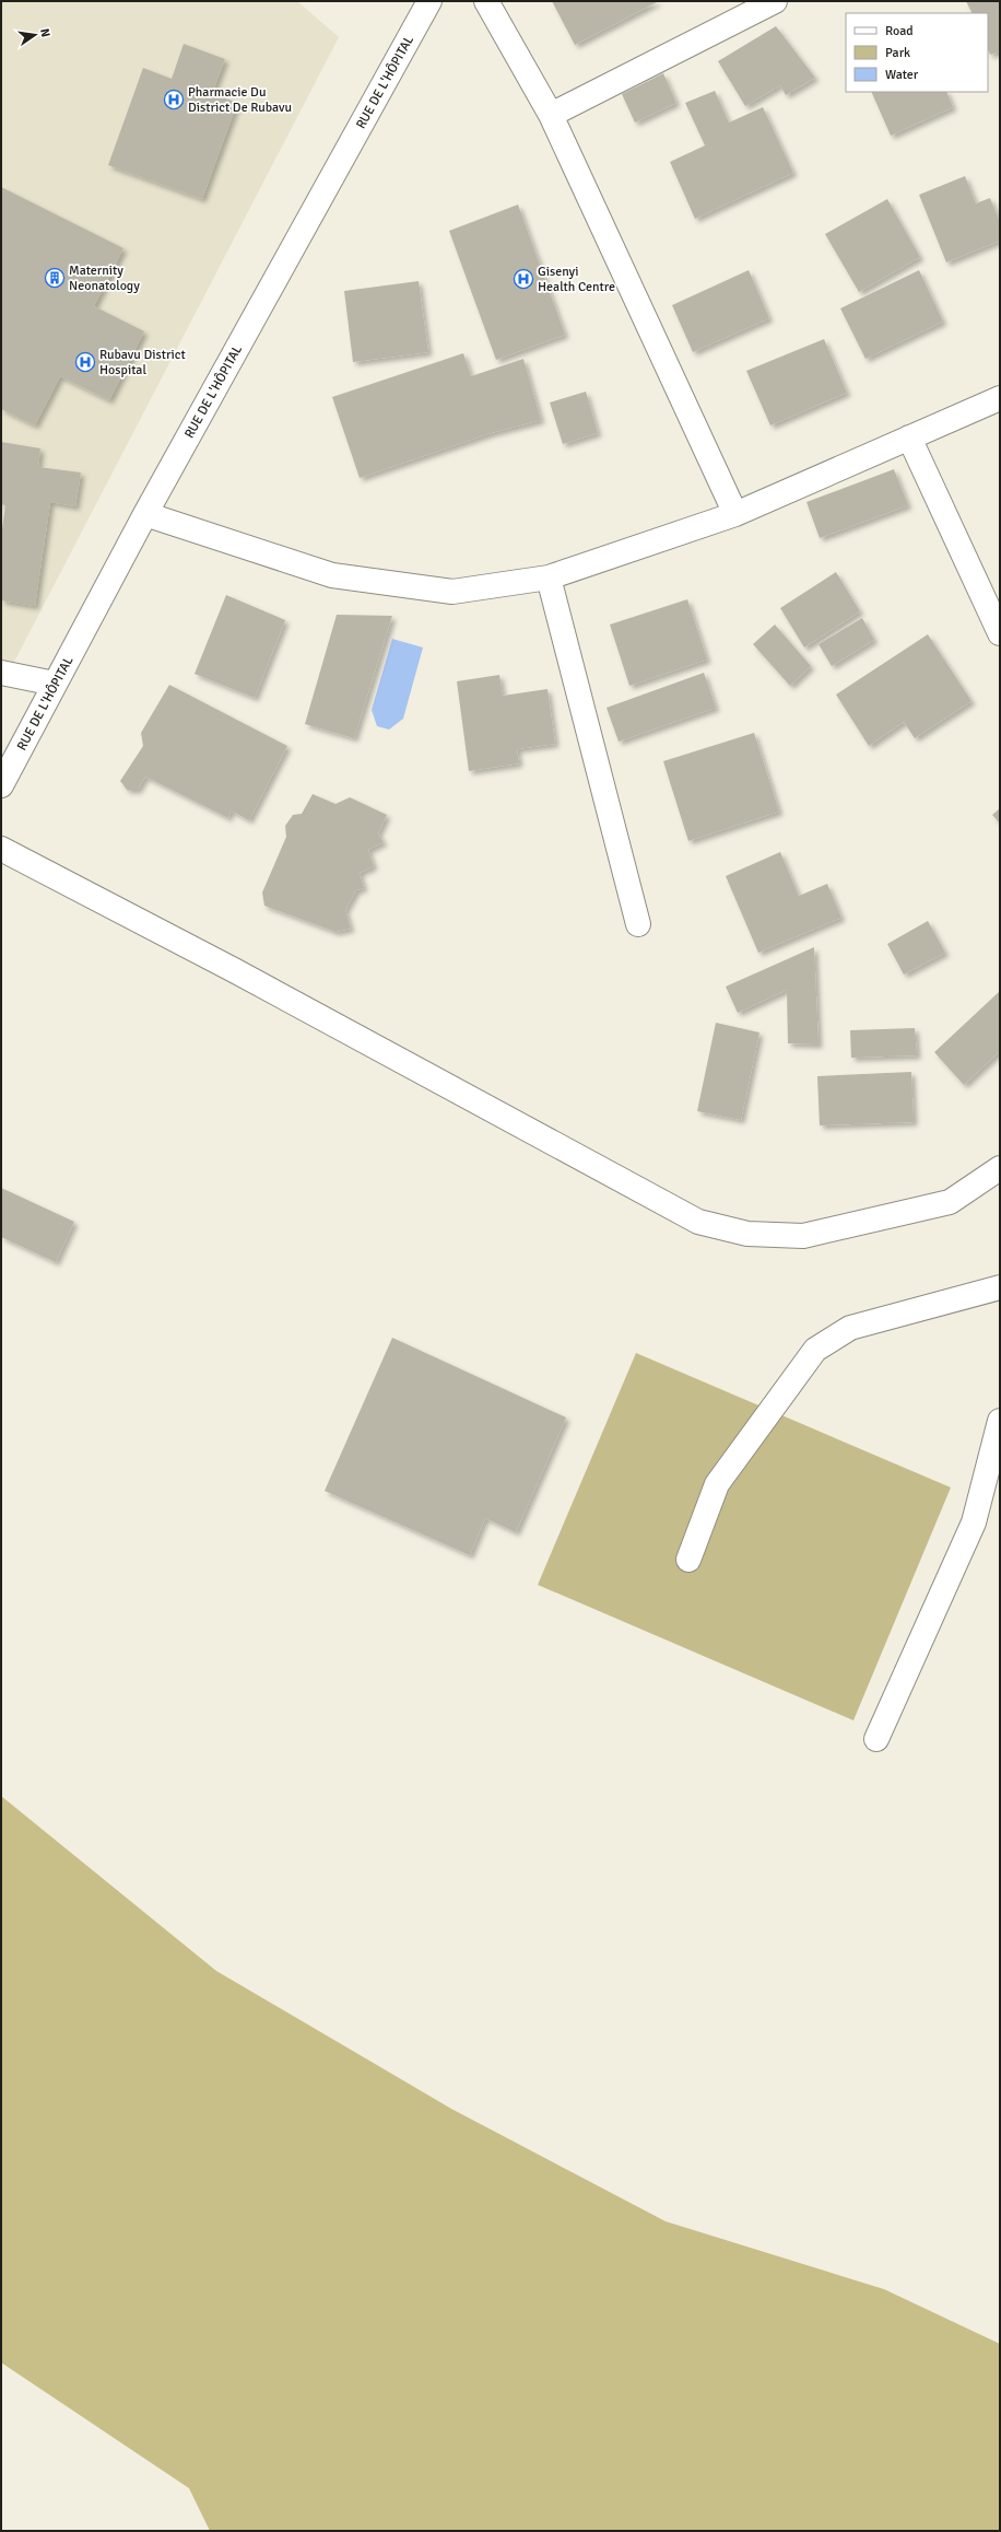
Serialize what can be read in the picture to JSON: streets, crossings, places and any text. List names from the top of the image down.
{
  "streets": {
    "street": ["RUE DE L'HÔPITAL"]
  },
  "places": {
    "hospital": ["Pharmacie Du District De Rubavu", "Gisenyi Health Centre", "Rubavu District Hospital"],
    "building": ["Maternity Neonatology"]
  },
  "legend": ["Road", "Park", "Water"],
  "north": "right"
}
